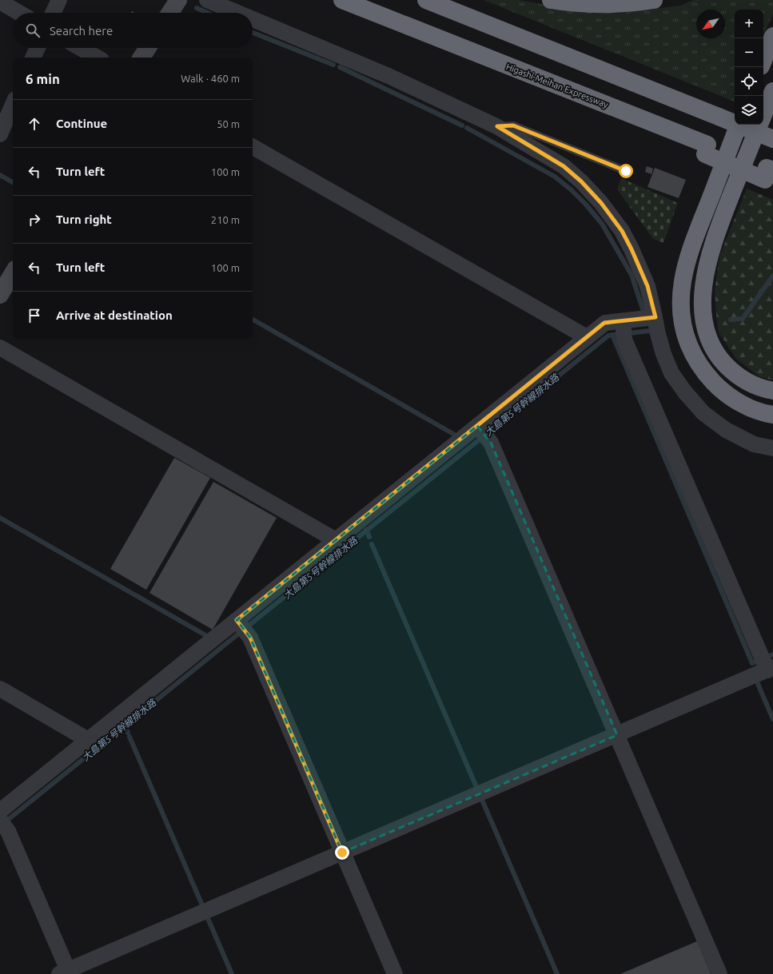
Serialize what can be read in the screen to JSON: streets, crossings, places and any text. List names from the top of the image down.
{
  "water": ["大島第5号幹線排水路"],
  "north": "bottom left",
  "page": {
    "map_buttons": ["+", "−"],
    "search": "Search here",
    "heading": ["6 min", "Walk · 460 m"],
    "list": [
      ["Continue", "50 m"],
      ["Turn left", "100 m"],
      ["Turn right", "210 m"],
      ["Turn left", "100 m"],
      "Arrive at destination"
    ]
  }
}
